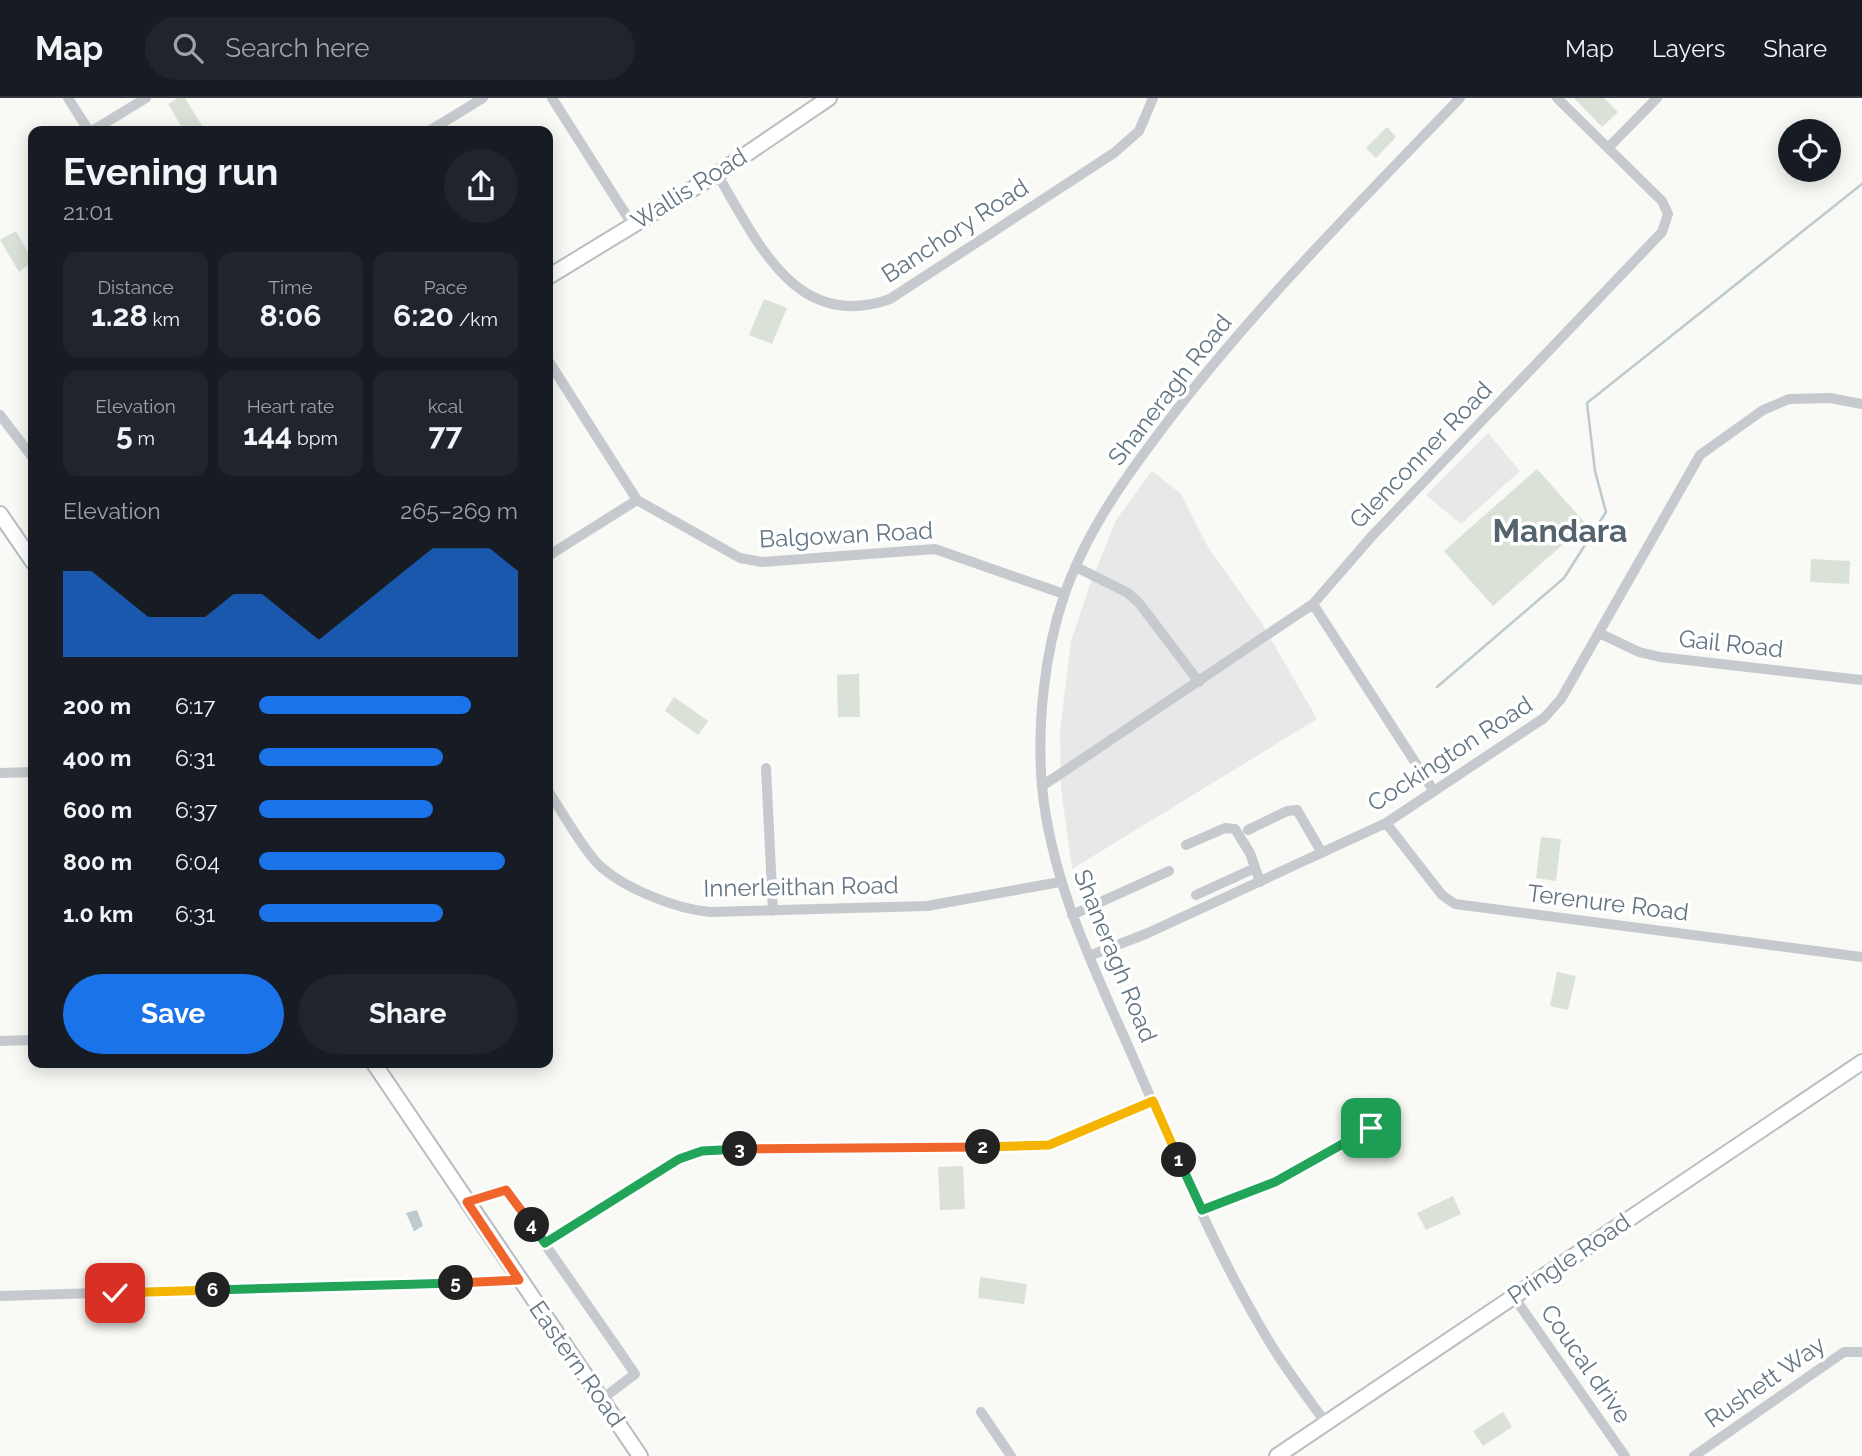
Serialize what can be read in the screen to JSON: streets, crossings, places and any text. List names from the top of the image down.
{
  "streets": {
    "street": [
      "Wallis Road",
      "Banchory Road",
      "Shaneragh Road",
      "Glenconner Road",
      "Balgowan Road",
      "Gail Road",
      "Cockington Road",
      "Innerleithan Road",
      "Terenure Road",
      "Pringle Road",
      "Eastern Road",
      "Coucal drive",
      "Rushett Way"
    ]
  },
  "crossings": [
    ["Wallis Road", "Banchory Road"],
    ["Shaneragh Road", "Glenconner Road"],
    ["Shaneragh Road", "Balgowan Road"],
    ["Shaneragh Road", "Cockington Road"],
    ["Shaneragh Road", "Innerleithan Road"],
    ["Shaneragh Road", "Pringle Road"],
    ["Gail Road", "Cockington Road"],
    ["Cockington Road", "Terenure Road"],
    ["Pringle Road", "Coucal drive"]
  ],
  "districts": ["Mandara"],
  "page": {
    "header": "Map",
    "search": "Search here",
    "nav": ["Map", "Layers", "Share"],
    "heading": ["Evening run", "21:01"],
    "stats": [
      ["Distance", "1.28 km"],
      ["Time", "8:06"],
      ["Pace", "6:20 /km"],
      ["Elevation", "5 m"],
      ["Heart rate", "144 bpm"],
      ["kcal", "77"]
    ],
    "chart": ["Elevation", "265–269 m"],
    "list": [
      {
        "name": "200 m",
        "note": "6:17"
      },
      {
        "name": "400 m",
        "note": "6:31"
      },
      {
        "name": "600 m",
        "note": "6:37"
      },
      {
        "name": "800 m",
        "note": "6:04"
      },
      {
        "name": "1.0 km",
        "note": "6:31"
      }
    ],
    "buttons": ["Save", "Share"],
    "pins": [
      "2",
      "3",
      "1",
      "4",
      "5",
      "6"
    ]
  }
}
